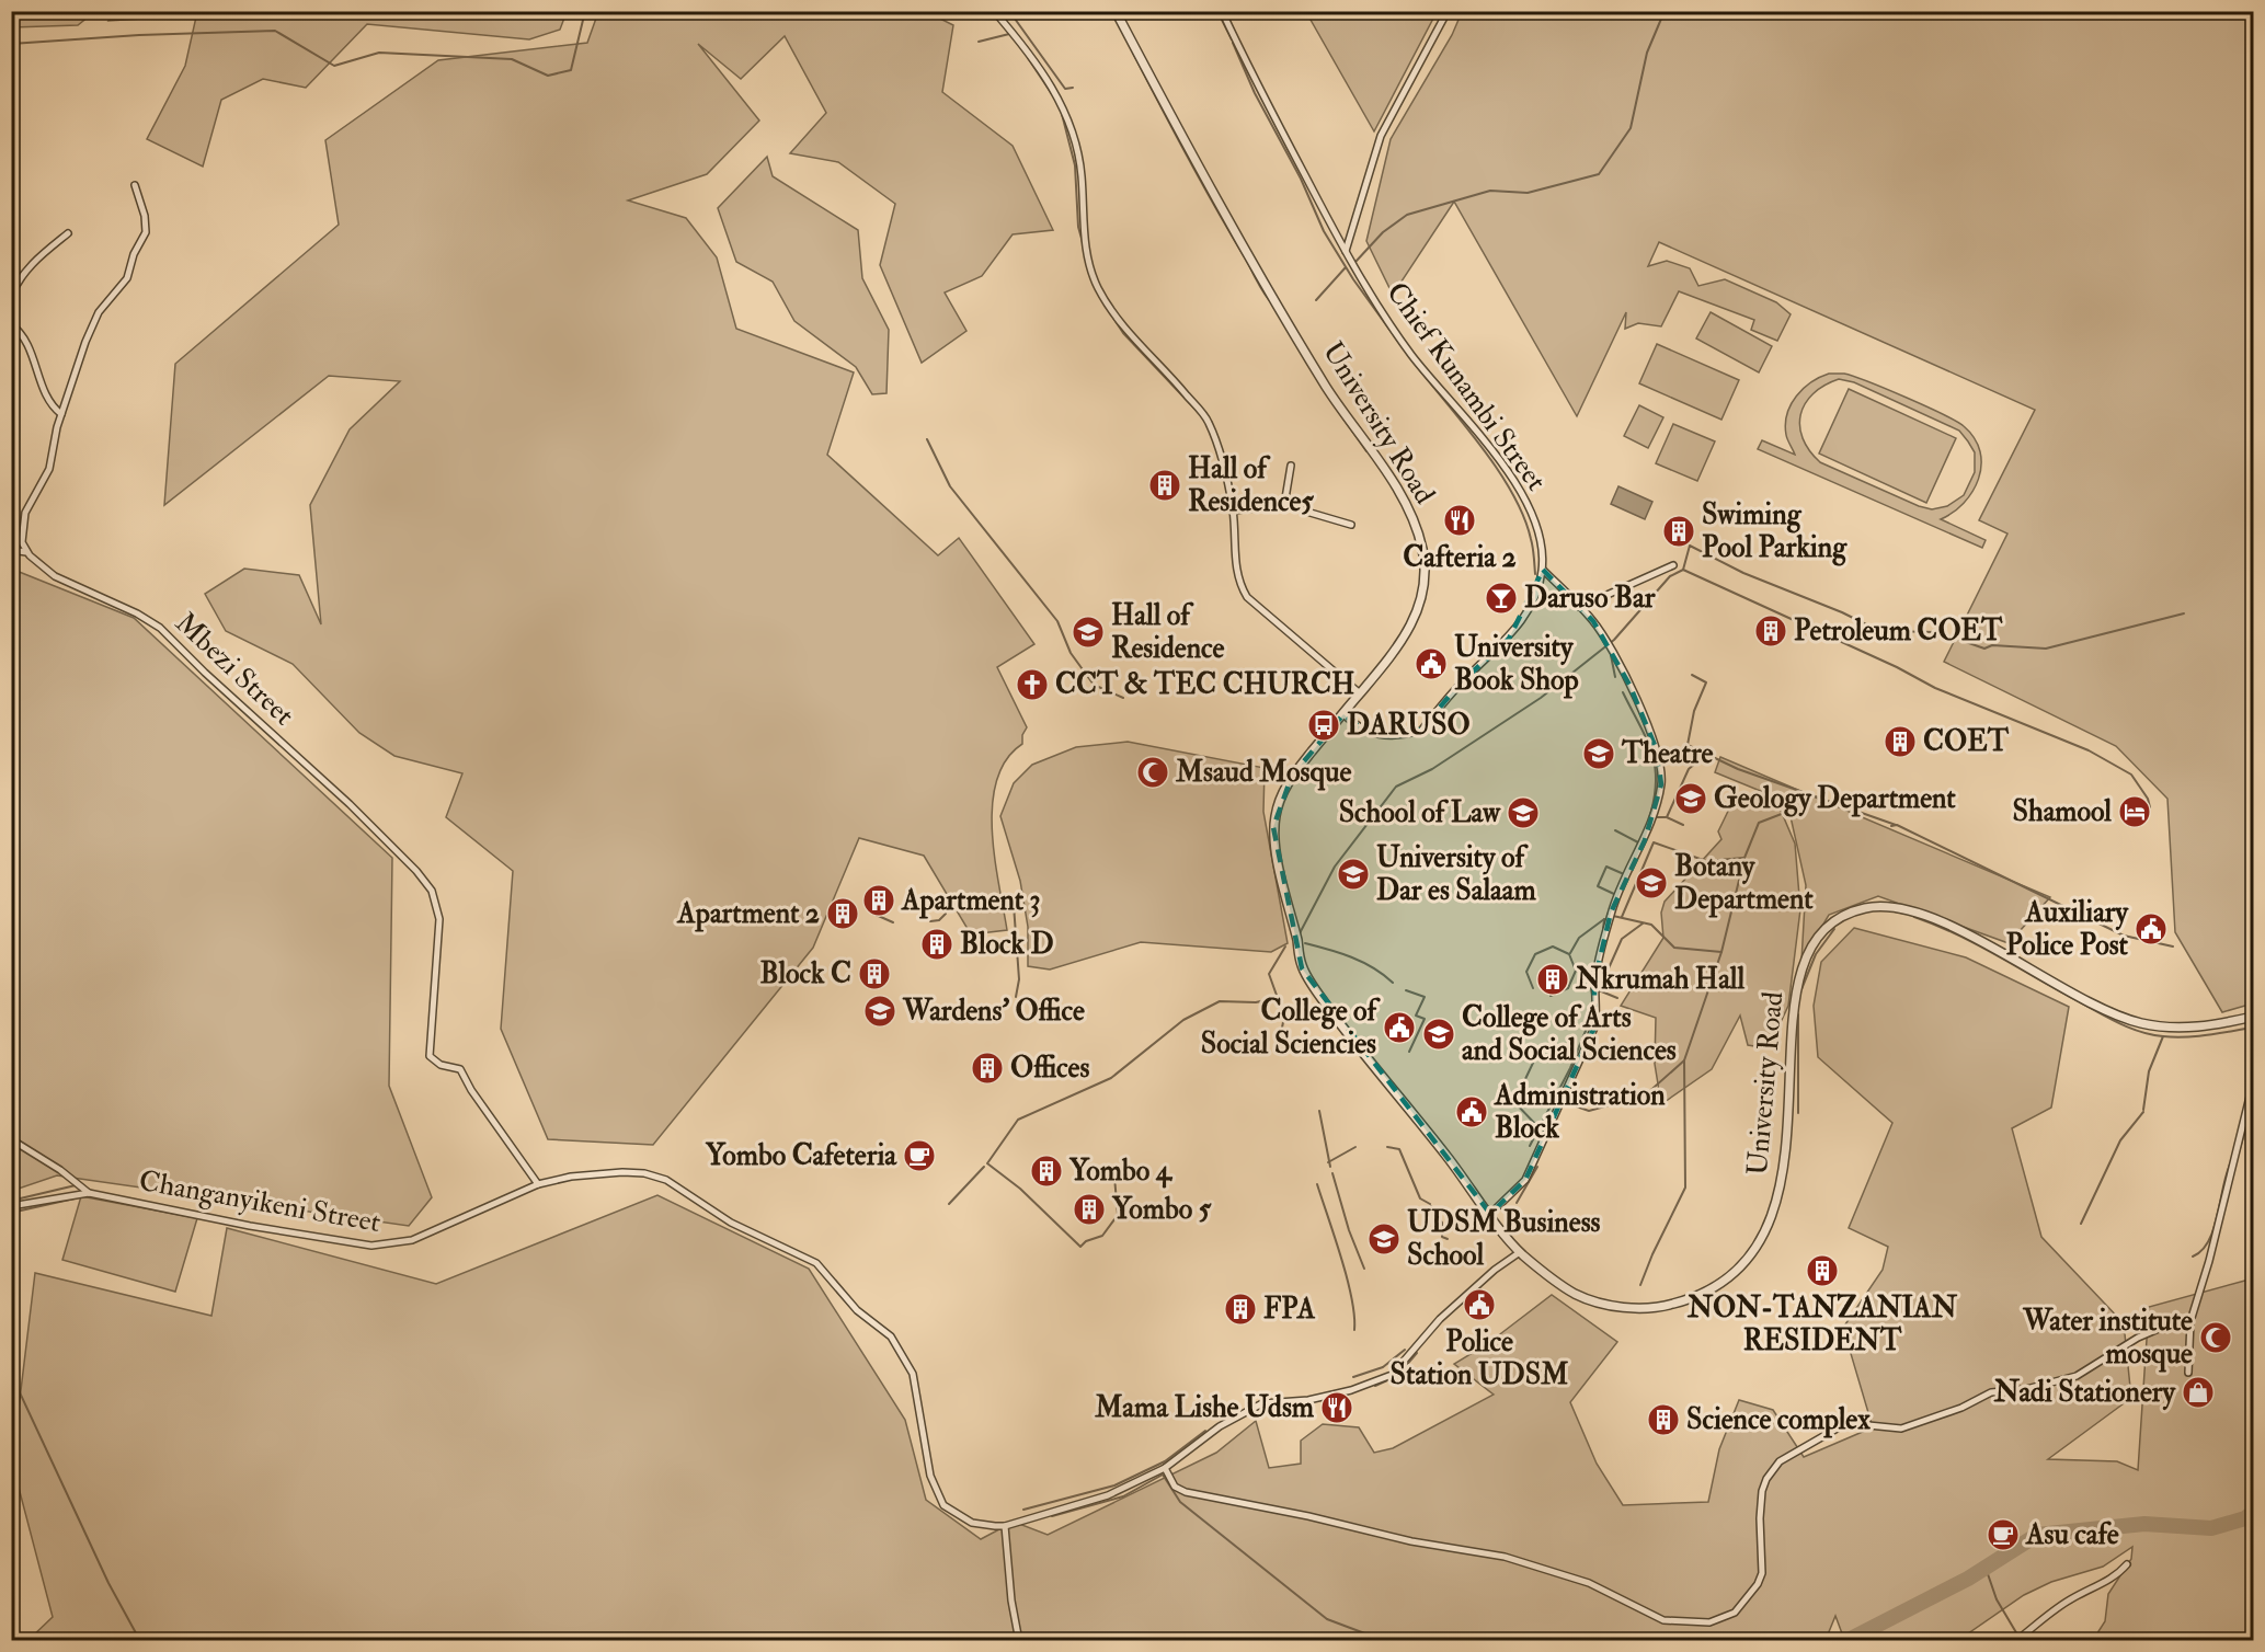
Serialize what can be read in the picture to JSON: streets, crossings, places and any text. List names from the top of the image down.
{
  "streets": {
    "street": [
      "Chief Kunambi Street",
      "University Road",
      "Mbezi Street",
      "Changanyikeni Street"
    ]
  },
  "crossings": [
    ["Chief Kunambi Street", "University Road"],
    ["University Road", "Changanyikeni Street"],
    ["Mbezi Street", "Changanyikeni Street"]
  ],
  "places": {
    "building": [
      "Hall of Residence5",
      "Swiming Pool Parking",
      "Petroleum COET",
      "COET",
      "Apartment 3",
      "Apartment 2",
      "Block D",
      "Block C",
      "Nkrumah Hall",
      "Offices",
      "Yombo 4",
      "Yombo 5",
      "NON-TANZANIAN RESIDENT",
      "FPA",
      "Science complex"
    ],
    "restaurant": ["Cafteria 2", "Mama Lishe Udsm"],
    "bar": ["Daruso Bar"],
    "school or university": [
      "Hall of Residence",
      "Theatre",
      "Geology Department",
      "School of Law",
      "University of Dar es Salaam",
      "Botany Department",
      "Wardens' Office",
      "College of Arts and Social Sciences",
      "UDSM Business School"
    ],
    "public building": [
      "University Book Shop",
      "Auxiliary Police Post",
      "College of Social Sciencies",
      "Administration Block",
      "Police Station UDSM"
    ],
    "church": ["CCT & TEC CHURCH"],
    "bus stop": ["DARUSO"],
    "mosque": ["Msaud Mosque", "Water institute mosque"],
    "hotel": ["Shamool"],
    "cafe": ["Yombo Cafeteria", "Asu cafe"],
    "shop": ["Nadi Stationery"]
  }
}
